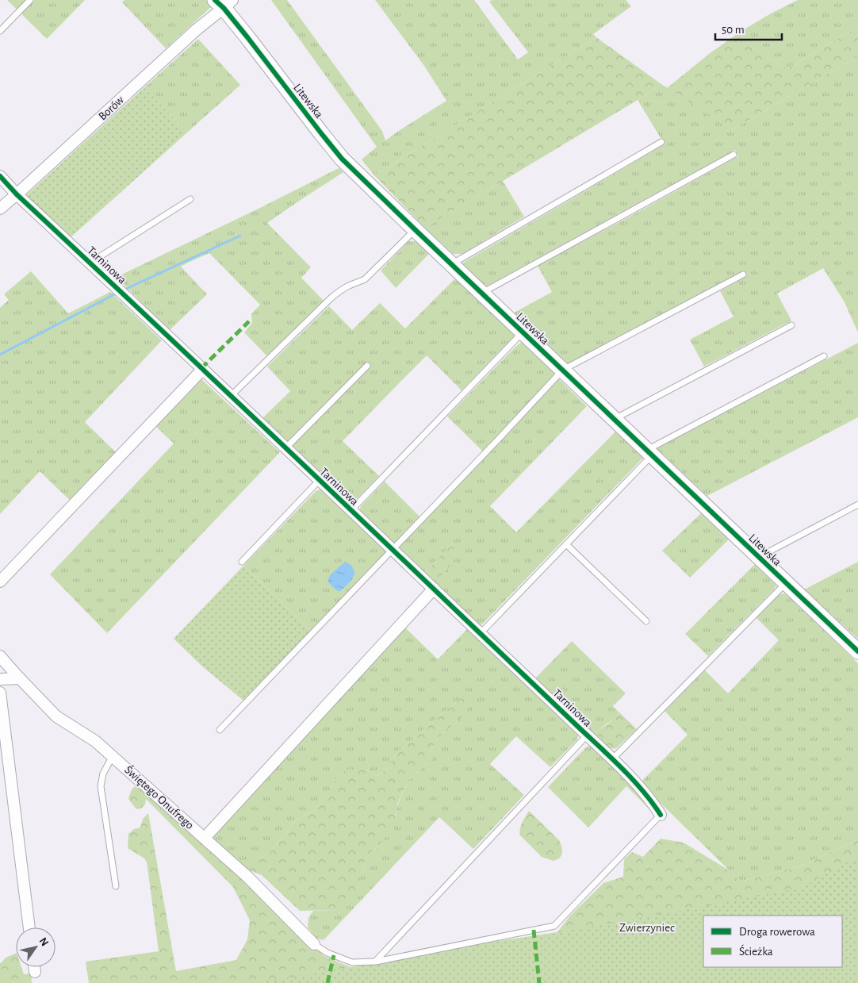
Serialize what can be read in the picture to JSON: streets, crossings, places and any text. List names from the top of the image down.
{
  "streets": {
    "street": [
      "Litewska",
      "Borów",
      "Tarninowa",
      "Świętego Onufrego"
    ]
  },
  "crossings": [
    ["Litewska", "Borów"],
    ["Borów", "Tarninowa"]
  ],
  "parks": ["Zwierzyniec"],
  "legend": ["Droga rowerowa", "Ścieżka"],
  "scale_bar": "50 m",
  "north": "top right"
}
